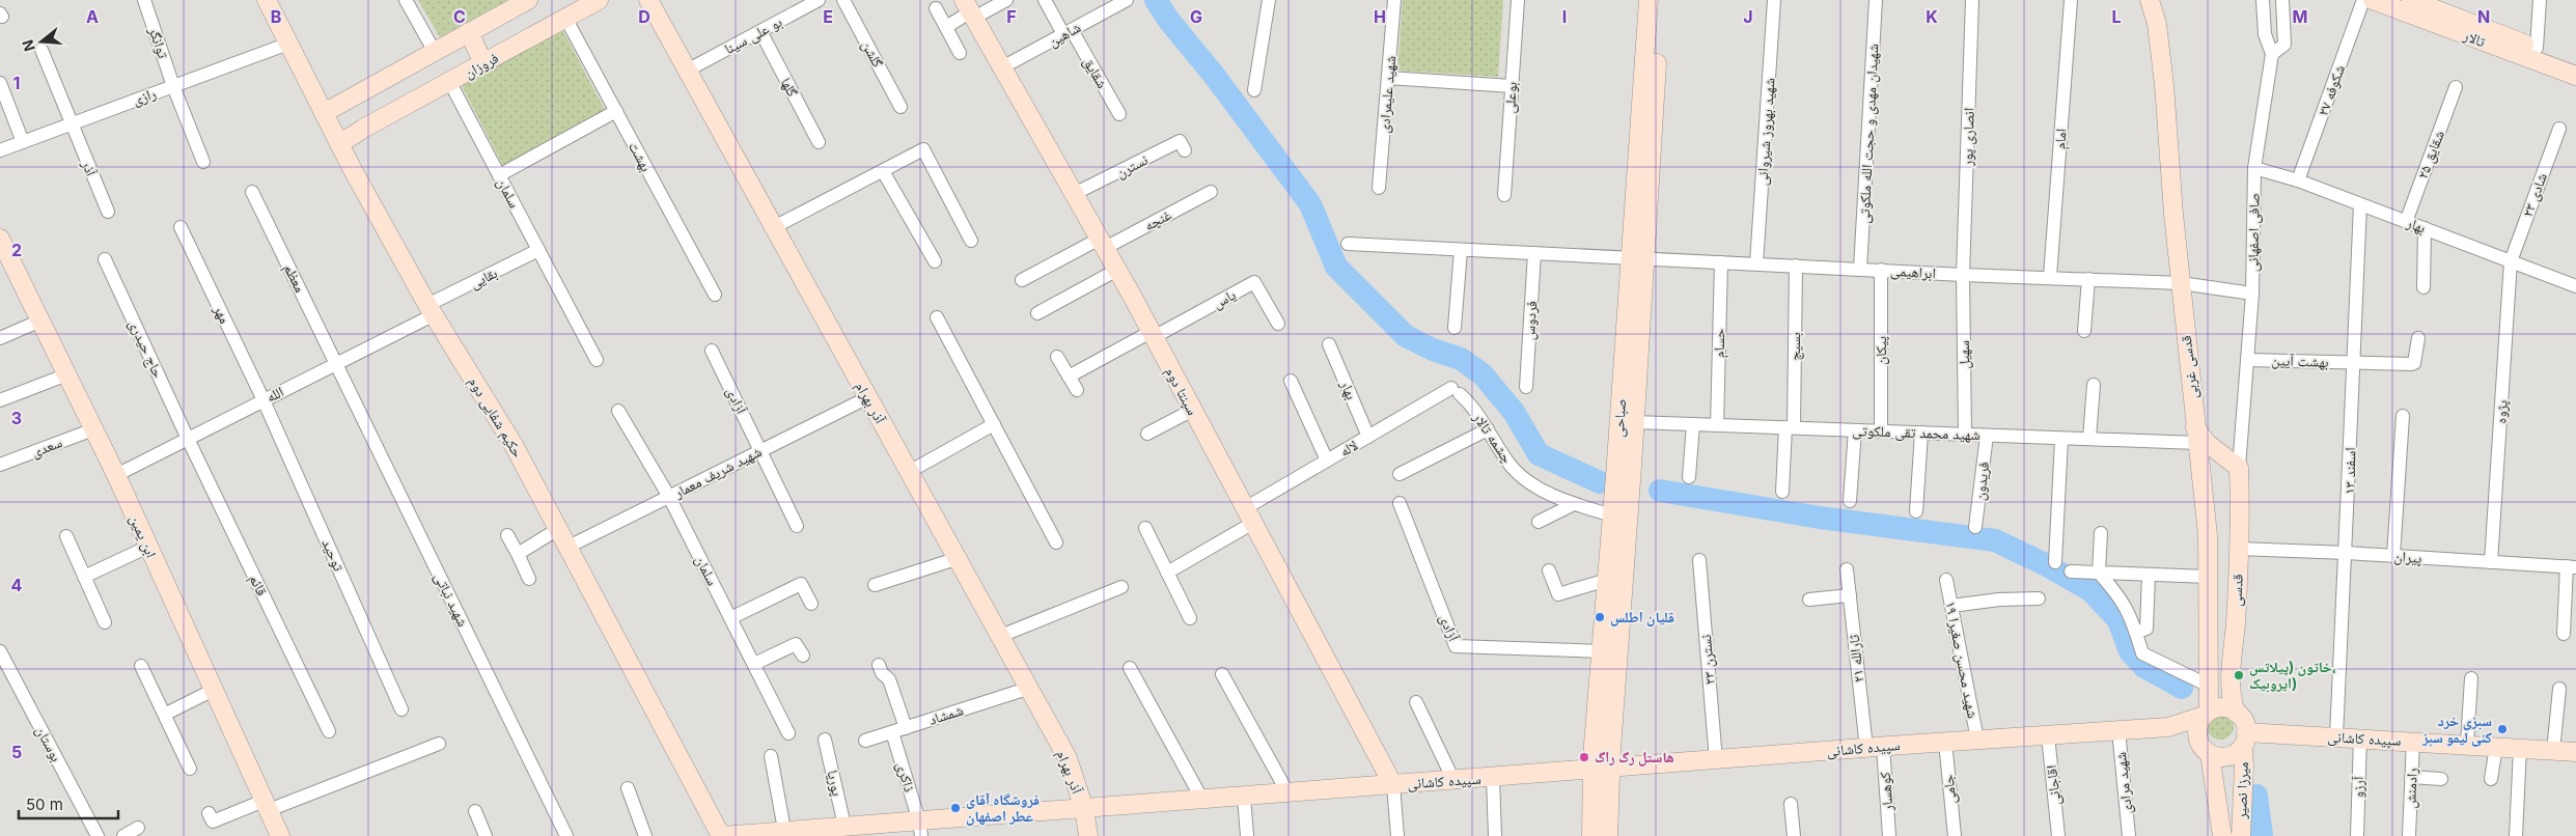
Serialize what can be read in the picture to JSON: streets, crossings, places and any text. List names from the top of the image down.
{
  "streets": {
    "street": [
      "شاهین",
      "بو علی سینا",
      "تالار",
      "توانگر",
      "گلشن",
      "فروزان",
      "شقایق",
      "گلها",
      "شکوفه ۲۷",
      "شهید علیمرادی",
      "رازی",
      "بوعلی",
      "شهید بهروز شیروانی",
      "شهیدان مهدی و حجت الله ملکوتی",
      "انصاری پور",
      "امام",
      "شقایق ۲۵",
      "بهشت",
      "نسترن",
      "آذر",
      "سلمان",
      "شادی ۲۳",
      "غنچه",
      "بهار",
      "صافی اصفهانی",
      "ابراهیمی",
      "معظم",
      "بقایی",
      "یاس",
      "مهر",
      "فردوس",
      "حسام",
      "بسیج",
      "حاج حیدری",
      "پیکان",
      "سهیل",
      "بهشت آیین",
      "قدسی غربی",
      "سپنتا دوم",
      "الله",
      "آزادی",
      "آذر بهرام",
      "پژوه",
      "حکیم شفایی دوم",
      "صباحی",
      "شهید محمد تقی ملکوتی",
      "چشمه تالار",
      "سعدی",
      "لاله",
      "اسفند ۱۳",
      "شهید شریف معمار",
      "فریدون",
      "ابن یمین",
      "توحید",
      "پیران",
      "قائم",
      "قدسی",
      "شهید نباتی",
      "ثارالله ۲۱",
      "نسترن ۲۳",
      "شهید محسن صغیرا ۱۹",
      "شمشاد",
      "سپیده کاشانی",
      "بوستان",
      "ذاکری",
      "پوریا",
      "شهید مرادی",
      "اقاجانی",
      "آرزو",
      "رادمنش",
      "جامی",
      "میرزا نصیر",
      "کوهسار"
    ]
  },
  "crossings": [
    ["شاهین", "شقایق"],
    ["شاهین", "سپنتا دوم"],
    ["بو علی سینا", "گلها"],
    ["بو علی سینا", "آذر بهرام"],
    ["توانگر", "رازی"],
    ["فروزان", "بهشت"],
    ["فروزان", "سلمان"],
    ["فروزان", "حکیم شفایی دوم"],
    ["شکوفه ۲۷", "بهار"],
    ["رازی", "آذر"],
    ["رازی", "حکیم شفایی دوم"],
    ["شهید بهروز شیروانی", "ابراهیمی"],
    ["شهیدان مهدی و حجت الله ملکوتی", "ابراهیمی"],
    ["انصاری پور", "ابراهیمی"],
    ["انصاری پور", "سهیل"],
    ["امام", "ابراهیمی"],
    ["شقایق ۲۵", "بهار"],
    ["نسترن", "سپنتا دوم"],
    ["سلمان", "بقایی"],
    ["سلمان", "شهید شریف معمار"],
    ["شادی ۲۳", "بهار"],
    ["شادی ۲۳", "پژوه"],
    ["غنچه", "سپنتا دوم"],
    ["بهار", "صافی اصفهانی"],
    ["بهار", "پژوه"],
    ["بهار", "لاله"],
    ["بهار", "اسفند ۱۳"],
    ["صافی اصفهانی", "ابراهیمی"],
    ["صافی اصفهانی", "بهشت آیین"],
    ["صافی اصفهانی", "قدسی"],
    ["ابراهیمی", "فردوس"],
    ["ابراهیمی", "حسام"],
    ["ابراهیمی", "بسیج"],
    ["ابراهیمی", "پیکان"],
    ["ابراهیمی", "سهیل"],
    ["ابراهیمی", "قدسی غربی"],
    ["ابراهیمی", "صباحی"],
    ["معظم", "الله"],
    ["معظم", "شهید نباتی"],
    ["بقایی", "الله"],
    ["بقایی", "حکیم شفایی دوم"],
    ["یاس", "سپنتا دوم"],
    ["مهر", "الله"],
    ["مهر", "توحید"],
    ["حسام", "شهید محمد تقی ملکوتی"],
    ["بسیج", "شهید محمد تقی ملکوتی"],
    ["حاج حیدری", "الله"],
    ["حاج حیدری", "قائم"],
    ["پیکان", "شهید محمد تقی ملکوتی"],
    ["سهیل", "شهید محمد تقی ملکوتی"],
    ["بهشت آیین", "اسفند ۱۳"],
    ["قدسی غربی", "شهید محمد تقی ملکوتی"],
    ["قدسی غربی", "قدسی"],
    ["قدسی غربی", "سپیده کاشانی"],
    ["قدسی غربی", "میرزا نصیر"],
    ["سپنتا دوم", "لاله"],
    ["سپنتا دوم", "سپیده کاشانی"],
    ["الله", "حکیم شفایی دوم"],
    ["الله", "ابن یمین"],
    ["الله", "توحید"],
    ["الله", "قائم"],
    ["الله", "شهید نباتی"],
    ["آزادی", "صباحی"],
    ["آزادی", "شهید شریف معمار"],
    ["آذر بهرام", "شهید شریف معمار"],
    ["آذر بهرام", "شمشاد"],
    ["آذر بهرام", "سپیده کاشانی"],
    ["پژوه", "پیران"],
    ["حکیم شفایی دوم", "شهید شریف معمار"],
    ["حکیم شفایی دوم", "سپیده کاشانی"],
    ["صباحی", "شهید محمد تقی ملکوتی"],
    ["صباحی", "چشمه تالار"],
    ["صباحی", "سپیده کاشانی"],
    ["شهید محمد تقی ملکوتی", "فریدون"],
    ["چشمه تالار", "لاله"],
    ["سعدی", "ابن یمین"],
    ["اسفند ۱۳", "پیران"],
    ["اسفند ۱۳", "سپیده کاشانی"],
    ["پیران", "قدسی"],
    ["قدسی", "سپیده کاشانی"],
    ["قدسی", "میرزا نصیر"],
    ["ثارالله ۲۱", "سپیده کاشانی"],
    ["ثارالله ۲۱", "کوهسار"],
    ["نسترن ۲۳", "سپیده کاشانی"],
    ["شهید محسن صغیرا ۱۹", "سپیده کاشانی"],
    ["شمشاد", "ذاکری"],
    ["سپیده کاشانی", "ذاکری"],
    ["سپیده کاشانی", "پوریا"],
    ["سپیده کاشانی", "شهید مرادی"],
    ["سپیده کاشانی", "اقاجانی"],
    ["سپیده کاشانی", "آرزو"],
    ["سپیده کاشانی", "رادمنش"],
    ["سپیده کاشانی", "جامی"],
    ["سپیده کاشانی", "میرزا نصیر"],
    ["سپیده کاشانی", "کوهسار"]
  ],
  "places": [
    "قلیان اطلس",
    "خاتون (پیلاتس، ایروبیک)",
    "سبزی خرد کنی لیمو سبز",
    "هاستل رگ راگ",
    "فروشگاه آقای عطر اصفهان"
  ],
  "scale_bar": "50 m",
  "north": "left",
  "grid": {
    "columns": [
      "A",
      "B",
      "C",
      "D",
      "E",
      "F",
      "G",
      "H",
      "I",
      "J",
      "K",
      "L",
      "M",
      "N"
    ],
    "rows": [
      "1",
      "2",
      "3",
      "4",
      "5"
    ]
  }
}
